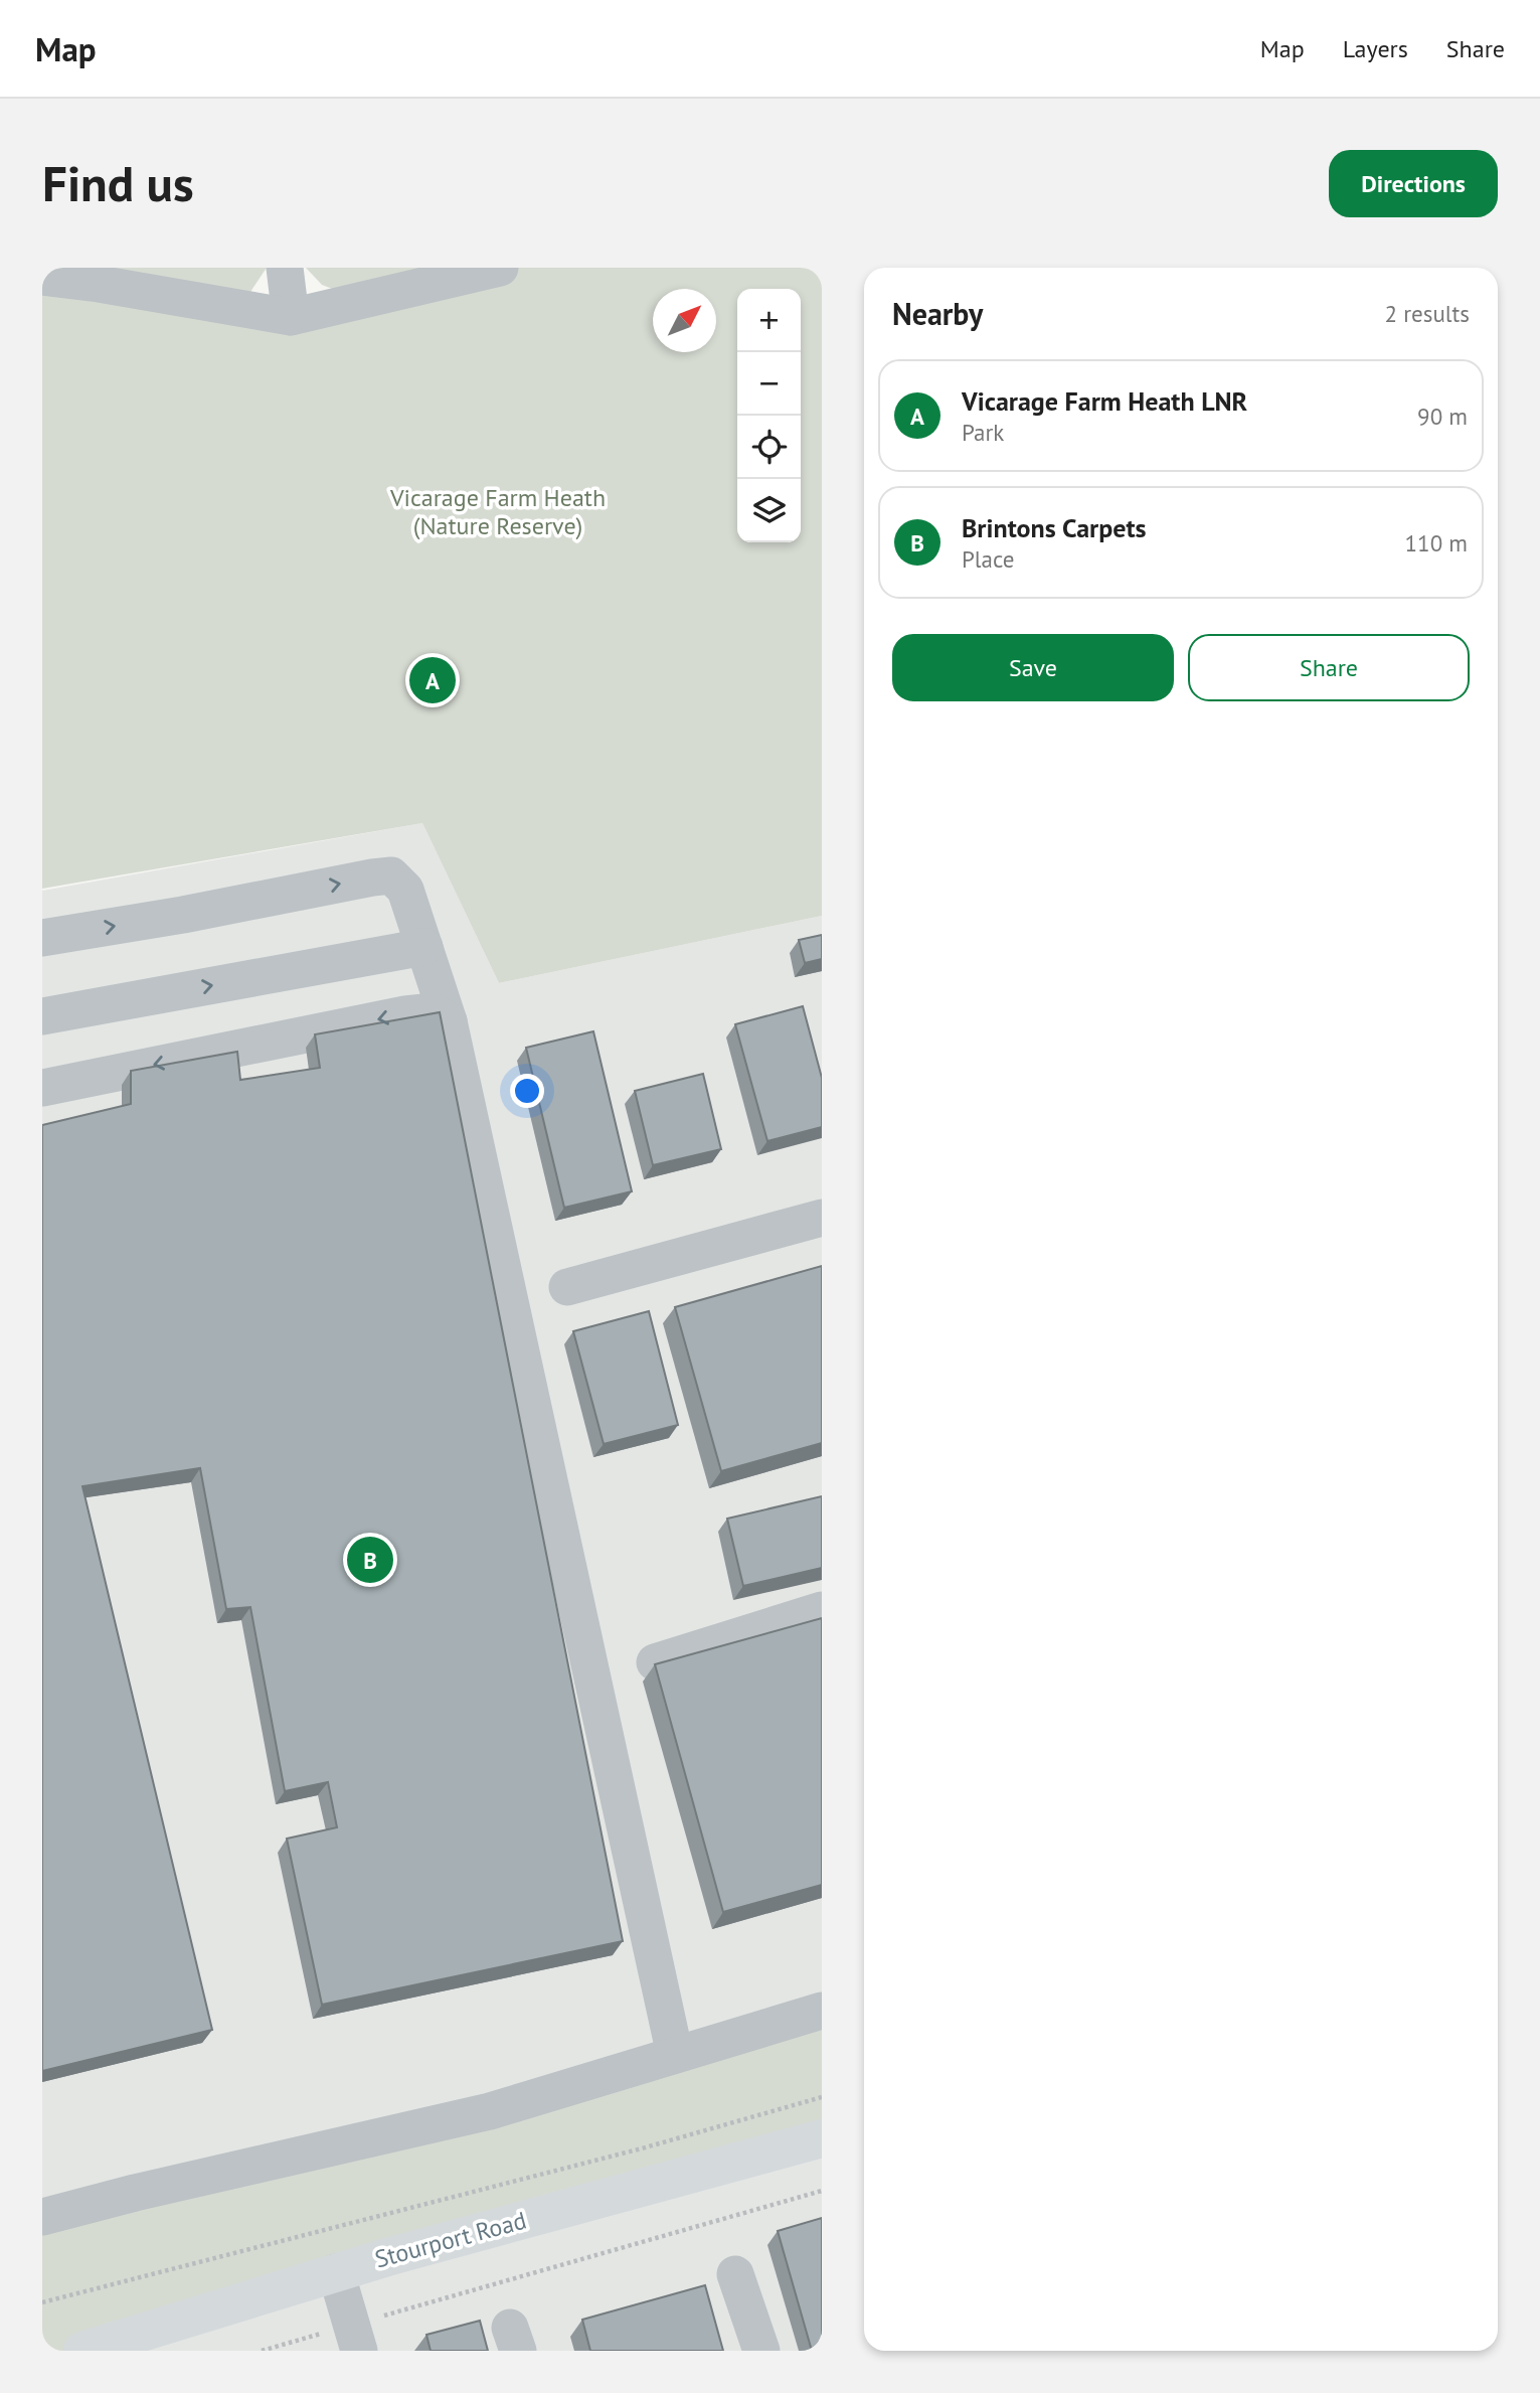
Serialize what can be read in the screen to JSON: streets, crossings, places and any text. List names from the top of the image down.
{
  "streets": {
    "main road": ["Stourport Road"]
  },
  "parks": ["Vicarage Farm Heath (Nature Reserve)"],
  "north": "top right",
  "page": {
    "header": "Map",
    "nav": ["Map", "Layers", "Share"],
    "buttons": [
      "Directions",
      ["Save", "Share"]
    ],
    "title": "Find us",
    "heading": ["Nearby", "2 results"],
    "map_buttons": ["+", "−"],
    "list": [
      {
        "mark": "A",
        "name": "Vicarage Farm Heath LNR",
        "note": "Park",
        "value": "90 m"
      },
      {
        "mark": "B",
        "name": "Brintons Carpets",
        "note": "Place",
        "value": "110 m"
      }
    ],
    "pins": ["A", "B"]
  }
}
